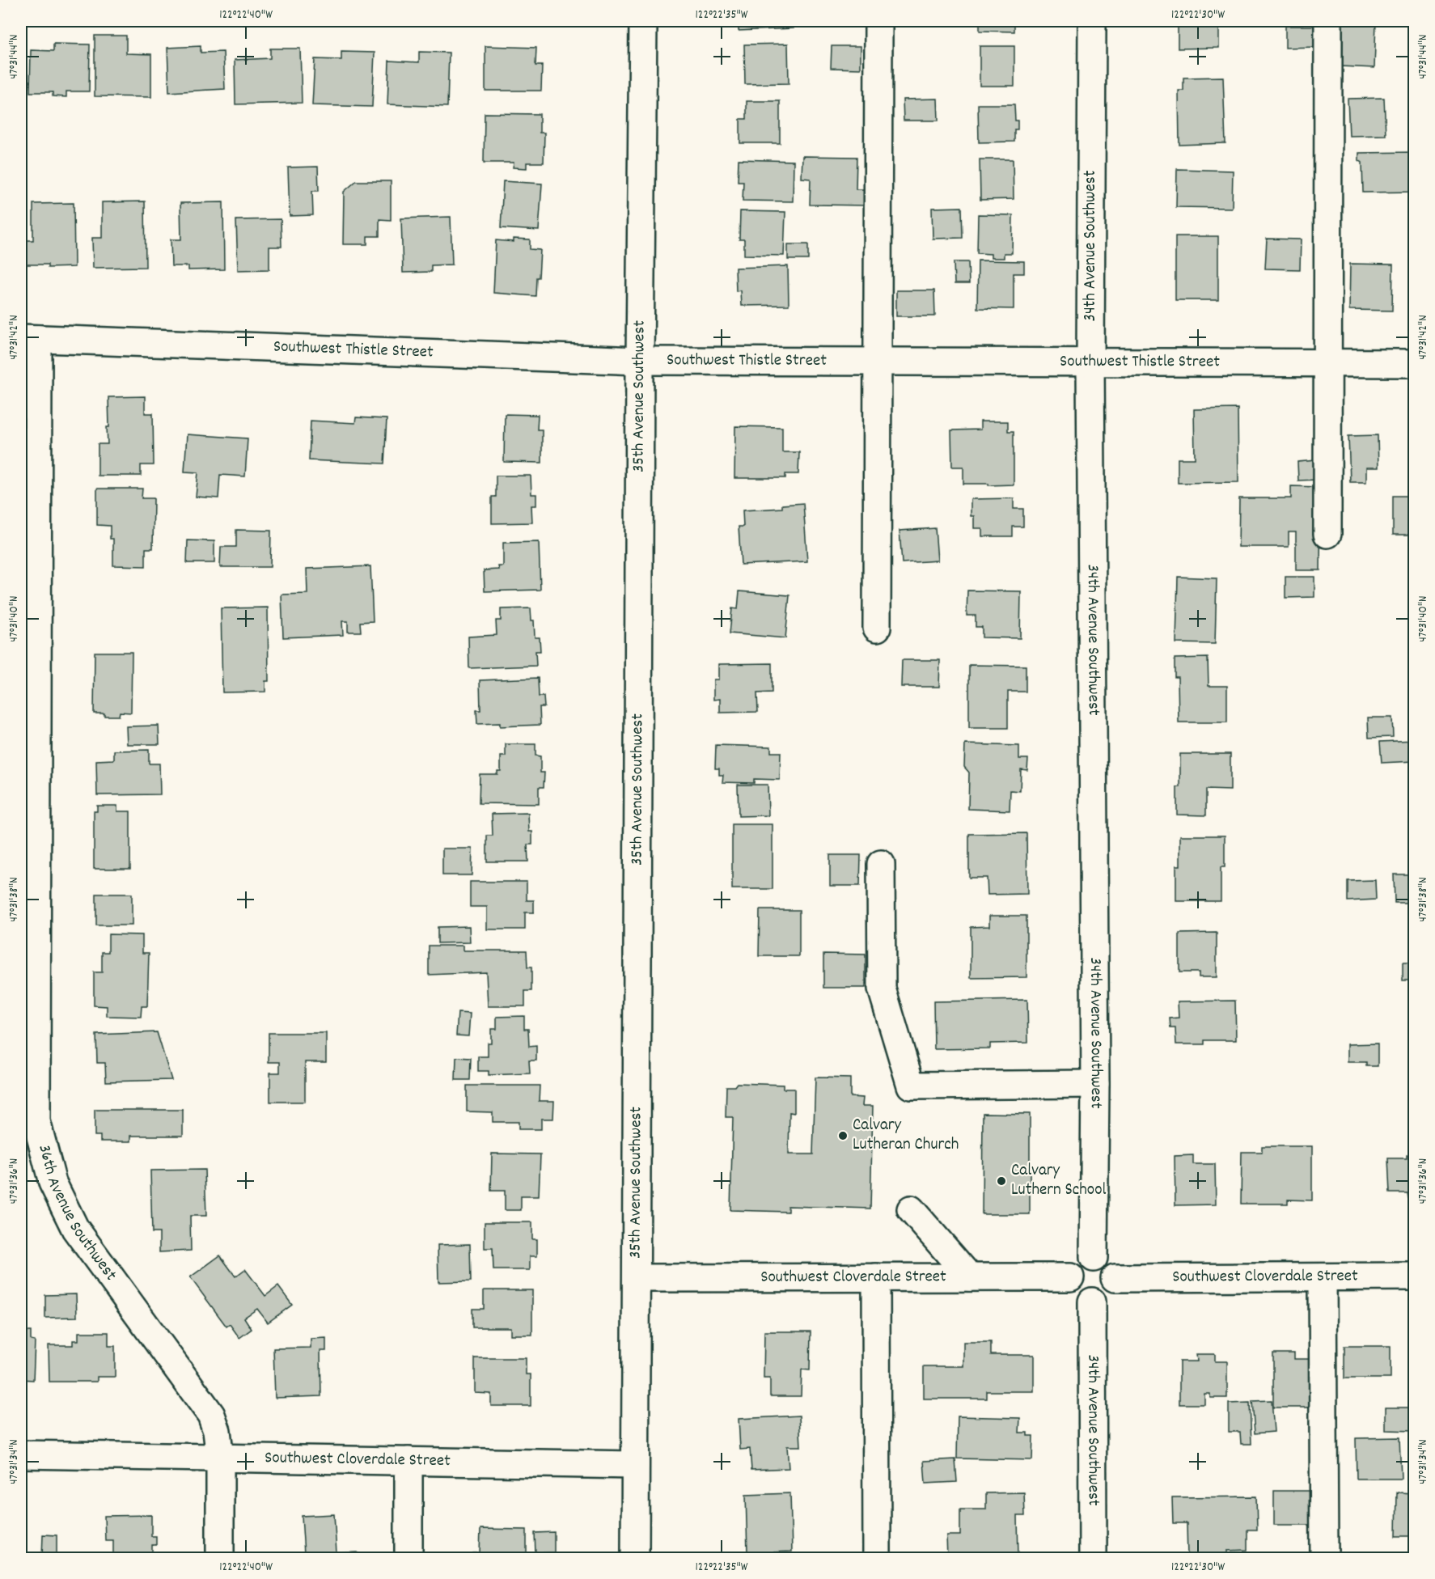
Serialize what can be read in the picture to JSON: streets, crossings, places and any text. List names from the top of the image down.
{
  "streets": {
    "street": [
      "34th Avenue Southwest",
      "Southwest Thistle Street",
      "35th Avenue Southwest",
      "36th Avenue Southwest",
      "Southwest Cloverdale Street"
    ]
  },
  "crossings": [
    ["34th Avenue Southwest", "Southwest Thistle Street"],
    ["34th Avenue Southwest", "Southwest Cloverdale Street"],
    ["Southwest Thistle Street", "35th Avenue Southwest"],
    ["Southwest Thistle Street", "36th Avenue Southwest"],
    ["35th Avenue Southwest", "Southwest Cloverdale Street"],
    ["36th Avenue Southwest", "Southwest Cloverdale Street"]
  ],
  "places": ["Calvary Lutheran Church", "Calvary Luthern School"],
  "coordinates": [
    "122°22'40\"W",
    "122°22'35\"W",
    "122°22'30\"W",
    "47°31'44\"N",
    "47°31'42\"N",
    "47°31'40\"N",
    "47°31'38\"N",
    "47°31'36\"N",
    "47°31'34\"N"
  ]
}
